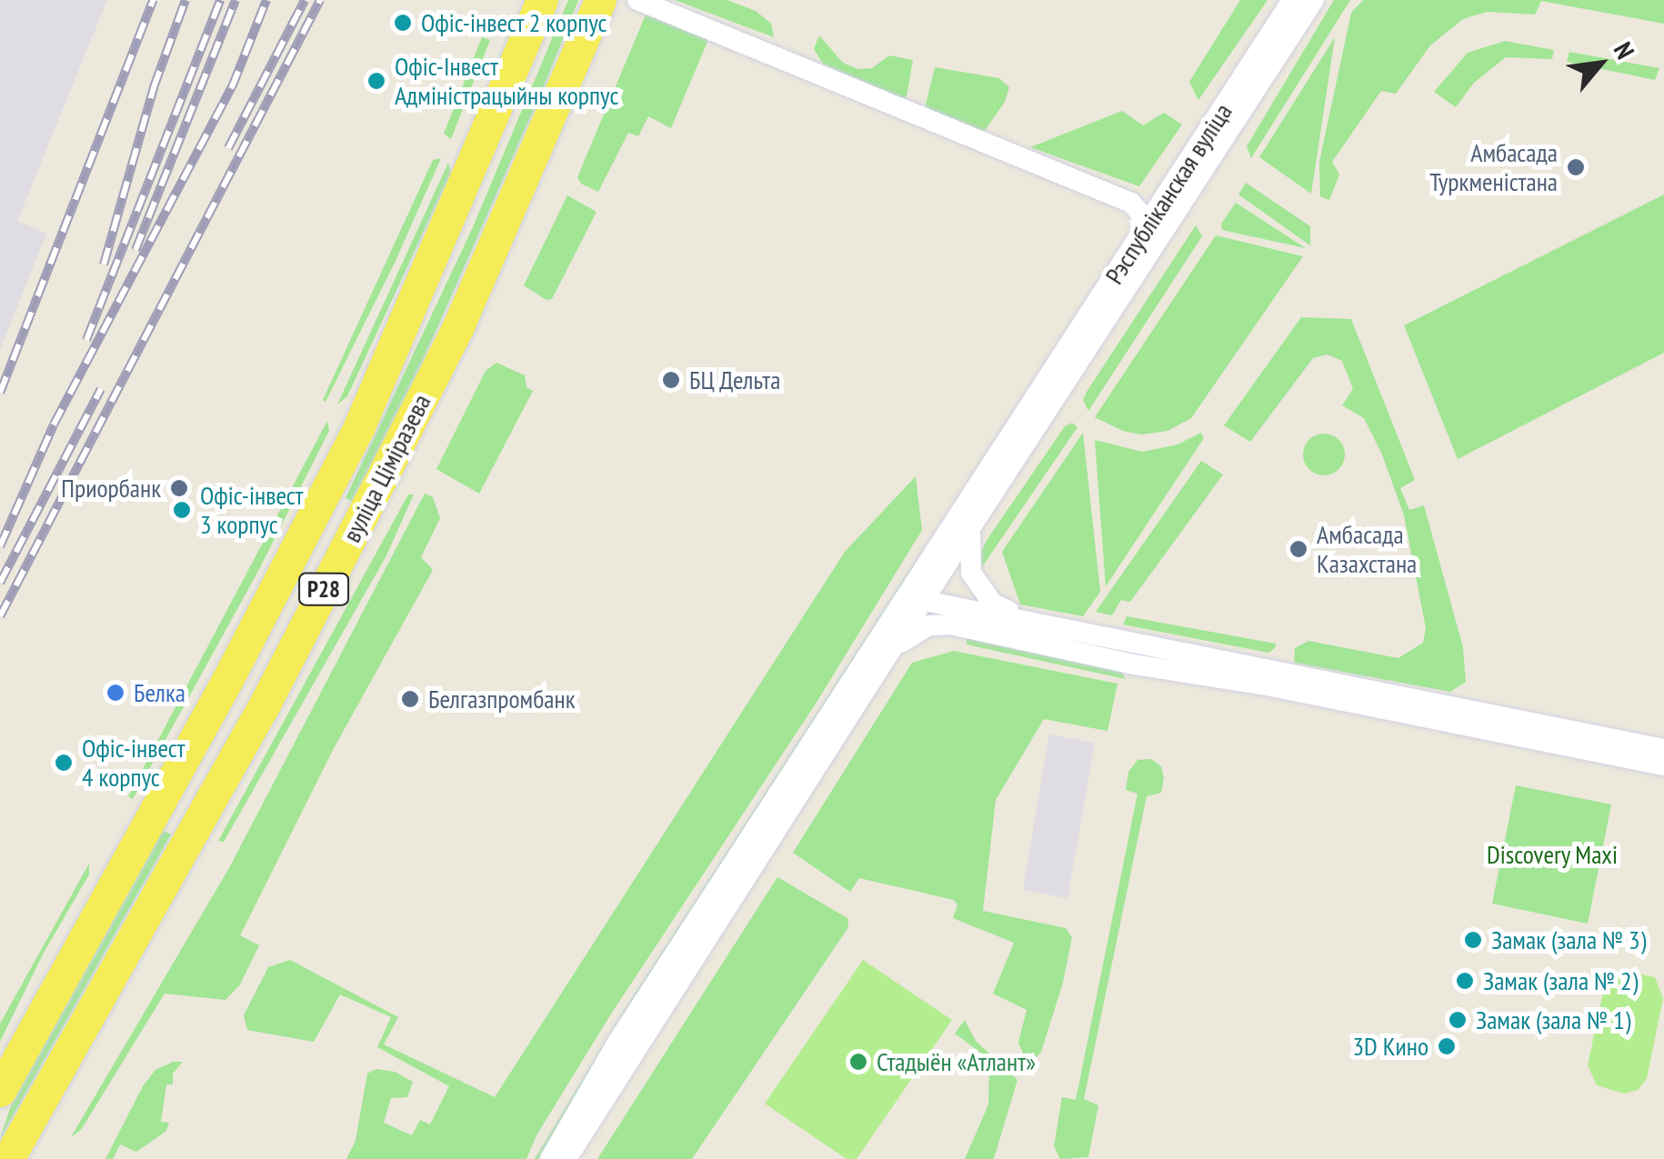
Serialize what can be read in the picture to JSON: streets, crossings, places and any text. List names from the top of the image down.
{
  "streets": {
    "main road": ["вуліца Ціміразева", "Р28"],
    "street": ["Рэспубліканская вуліца"]
  },
  "parks": ["Discovery Maxi"],
  "places": [
    "Офіс-інвест 2 корпус",
    "Офіс-Інвест Адміністрацыйны корпус",
    "Амбасада Туркменістана",
    "БЦ Дельта",
    "Приорбанк",
    "Офіс-інвест 3 корпус",
    "Амбасада Казахстана",
    "Белка",
    "Белгазпромбанк",
    "Офіс-інвест 4 корпус",
    "Замак (зала № 3)",
    "Замак (зала № 2)",
    "Замак (зала № 1)",
    "3D Кино",
    "Стадыён «Атлант»"
  ],
  "north": "top right"
}
